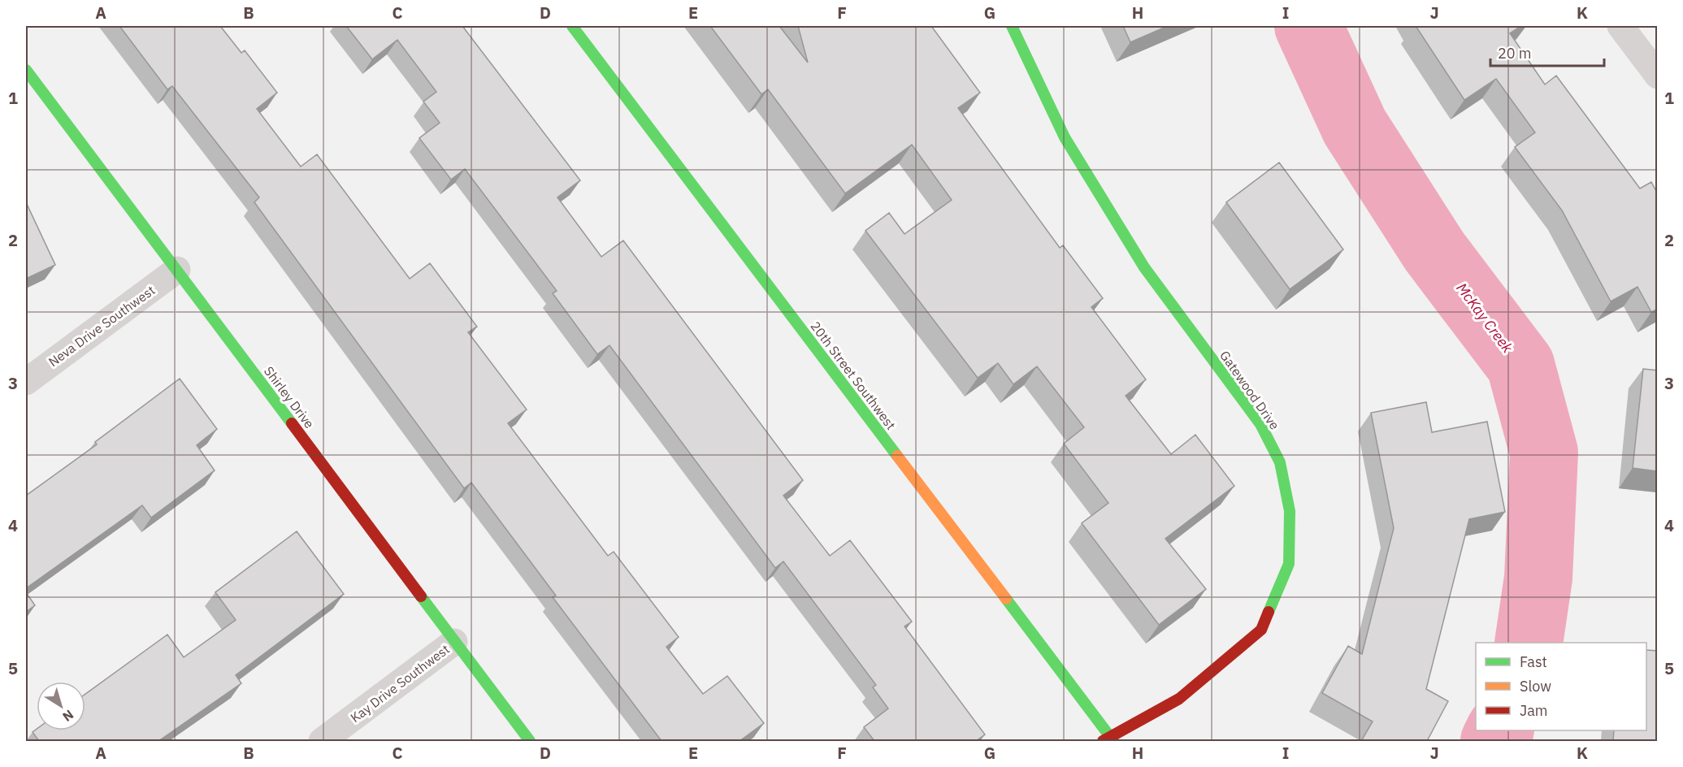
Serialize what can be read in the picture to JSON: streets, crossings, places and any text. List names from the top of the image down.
{
  "streets": {
    "street": [
      "Neva Drive Southwest",
      "20th Street Southwest",
      "Gatewood Drive",
      "Shirley Drive",
      "Kay Drive Southwest"
    ]
  },
  "crossings": [
    ["Neva Drive Southwest", "Shirley Drive"],
    ["20th Street Southwest", "Gatewood Drive"],
    ["Shirley Drive", "Kay Drive Southwest"]
  ],
  "water": ["McKay Creek"],
  "legend": ["Fast", "Slow", "Jam"],
  "scale_bar": "20 m",
  "north": "bottom right",
  "grid": {
    "columns": [
      "A",
      "B",
      "C",
      "D",
      "E",
      "F",
      "G",
      "H",
      "I",
      "J",
      "K"
    ],
    "rows": [
      "1",
      "2",
      "3",
      "4",
      "5"
    ]
  }
}
